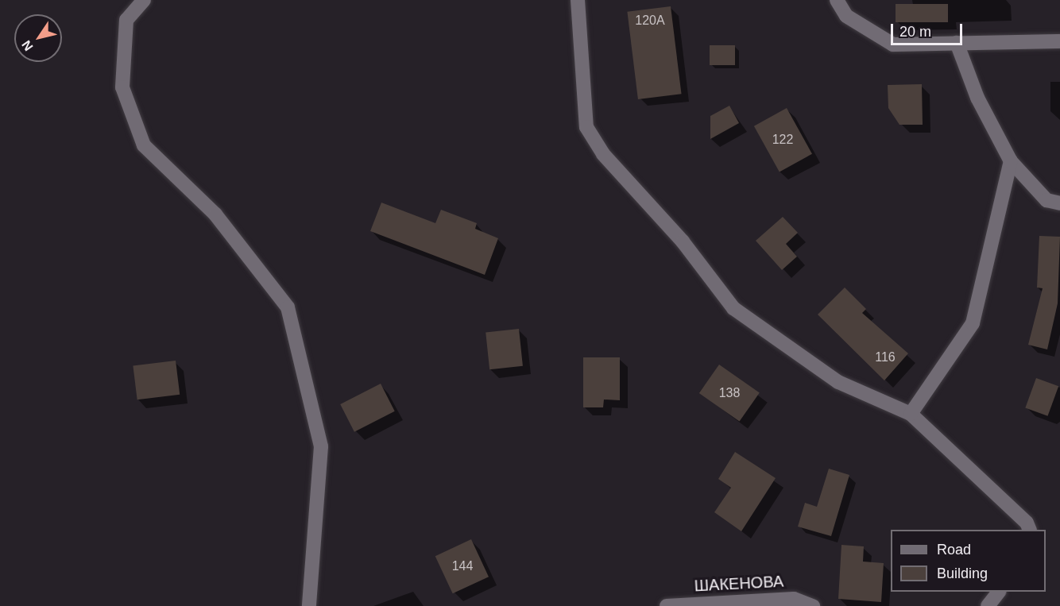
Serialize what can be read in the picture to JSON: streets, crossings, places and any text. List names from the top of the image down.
{
  "streets": {
    "street": ["ШАКЕНОВА"]
  },
  "house_numbers": [
    "120А",
    "122",
    "116",
    "138",
    "144"
  ],
  "legend": ["Road", "Building"],
  "scale_bar": "20 m",
  "north": "bottom left"
}
